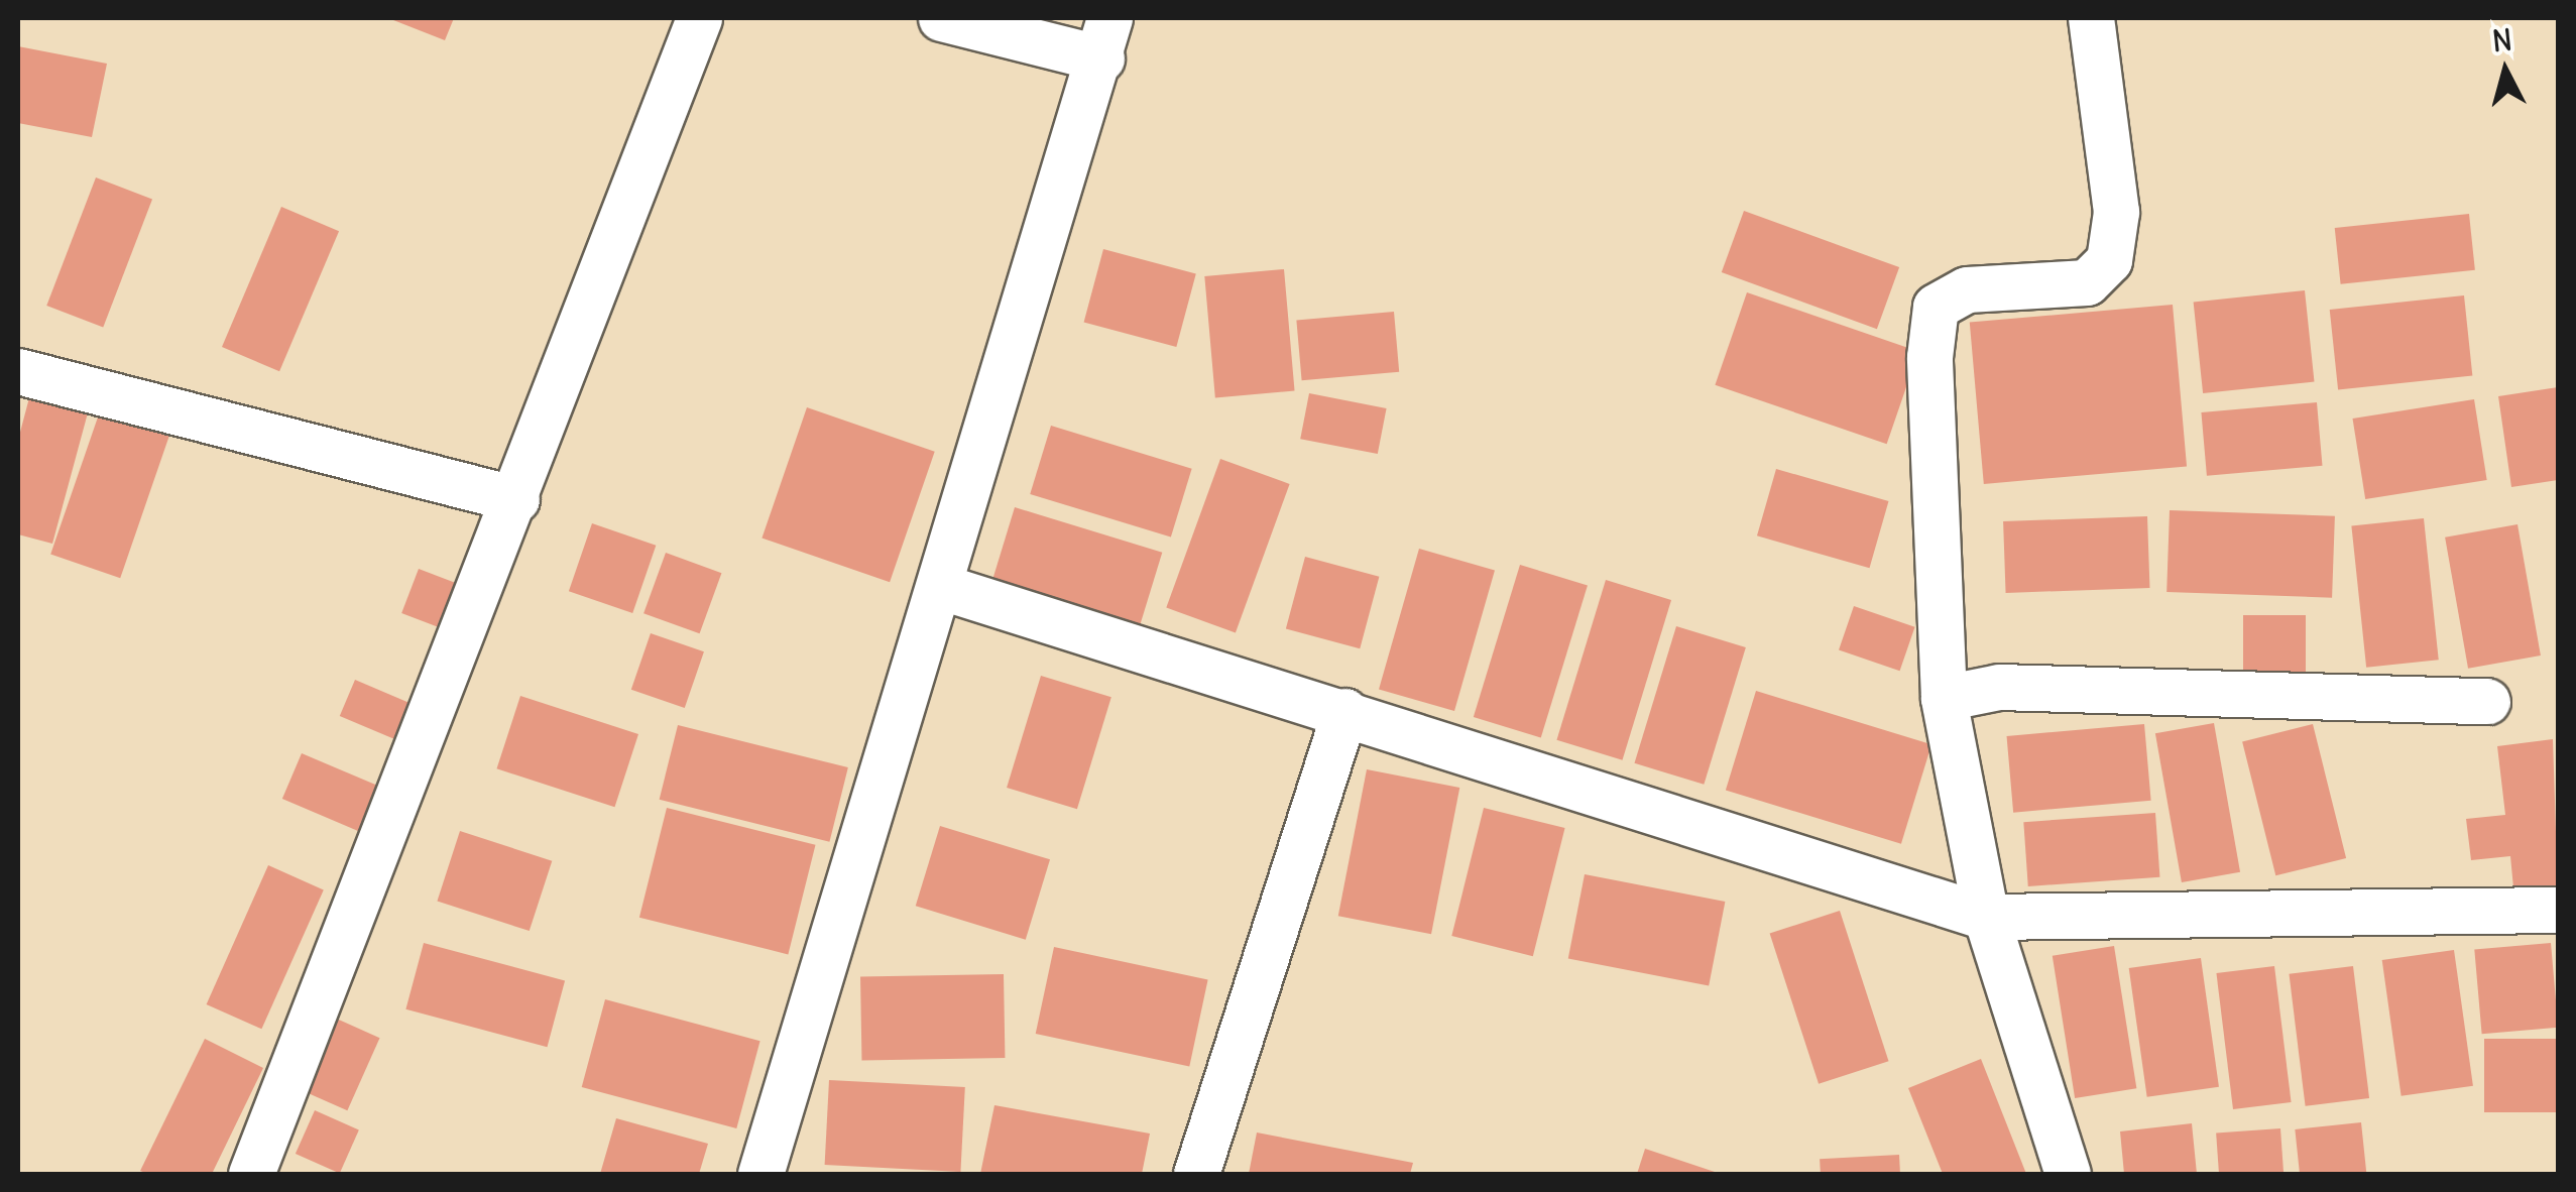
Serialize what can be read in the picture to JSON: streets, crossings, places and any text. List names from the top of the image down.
{
  "north": "top"
}
